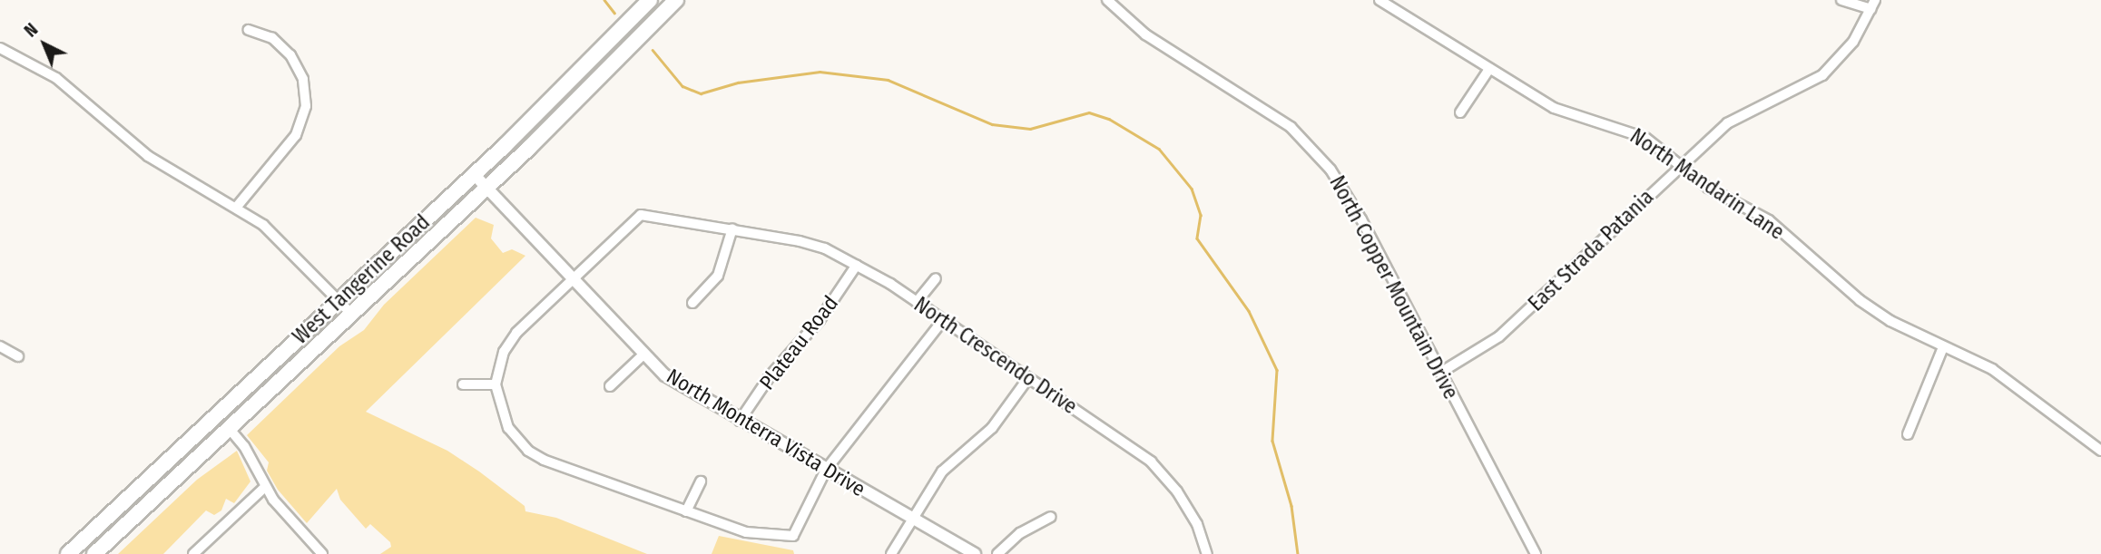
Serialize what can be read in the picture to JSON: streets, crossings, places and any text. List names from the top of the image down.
{
  "streets": {
    "main road": ["West Tangerine Road"],
    "street": [
      "North Mandarin Lane",
      "East Strada Patania",
      "North Copper Mountain Drive",
      "Plateau Road",
      "North Crescendo Drive",
      "North Monterra Vista Drive"
    ]
  },
  "crossings": [
    ["North Mandarin Lane", "East Strada Patania"],
    ["East Strada Patania", "North Copper Mountain Drive"],
    ["West Tangerine Road", "North Monterra Vista Drive"],
    ["Plateau Road", "North Crescendo Drive"],
    ["Plateau Road", "North Monterra Vista Drive"],
    ["North Crescendo Drive", "North Monterra Vista Drive"]
  ],
  "north": "top left"
}
